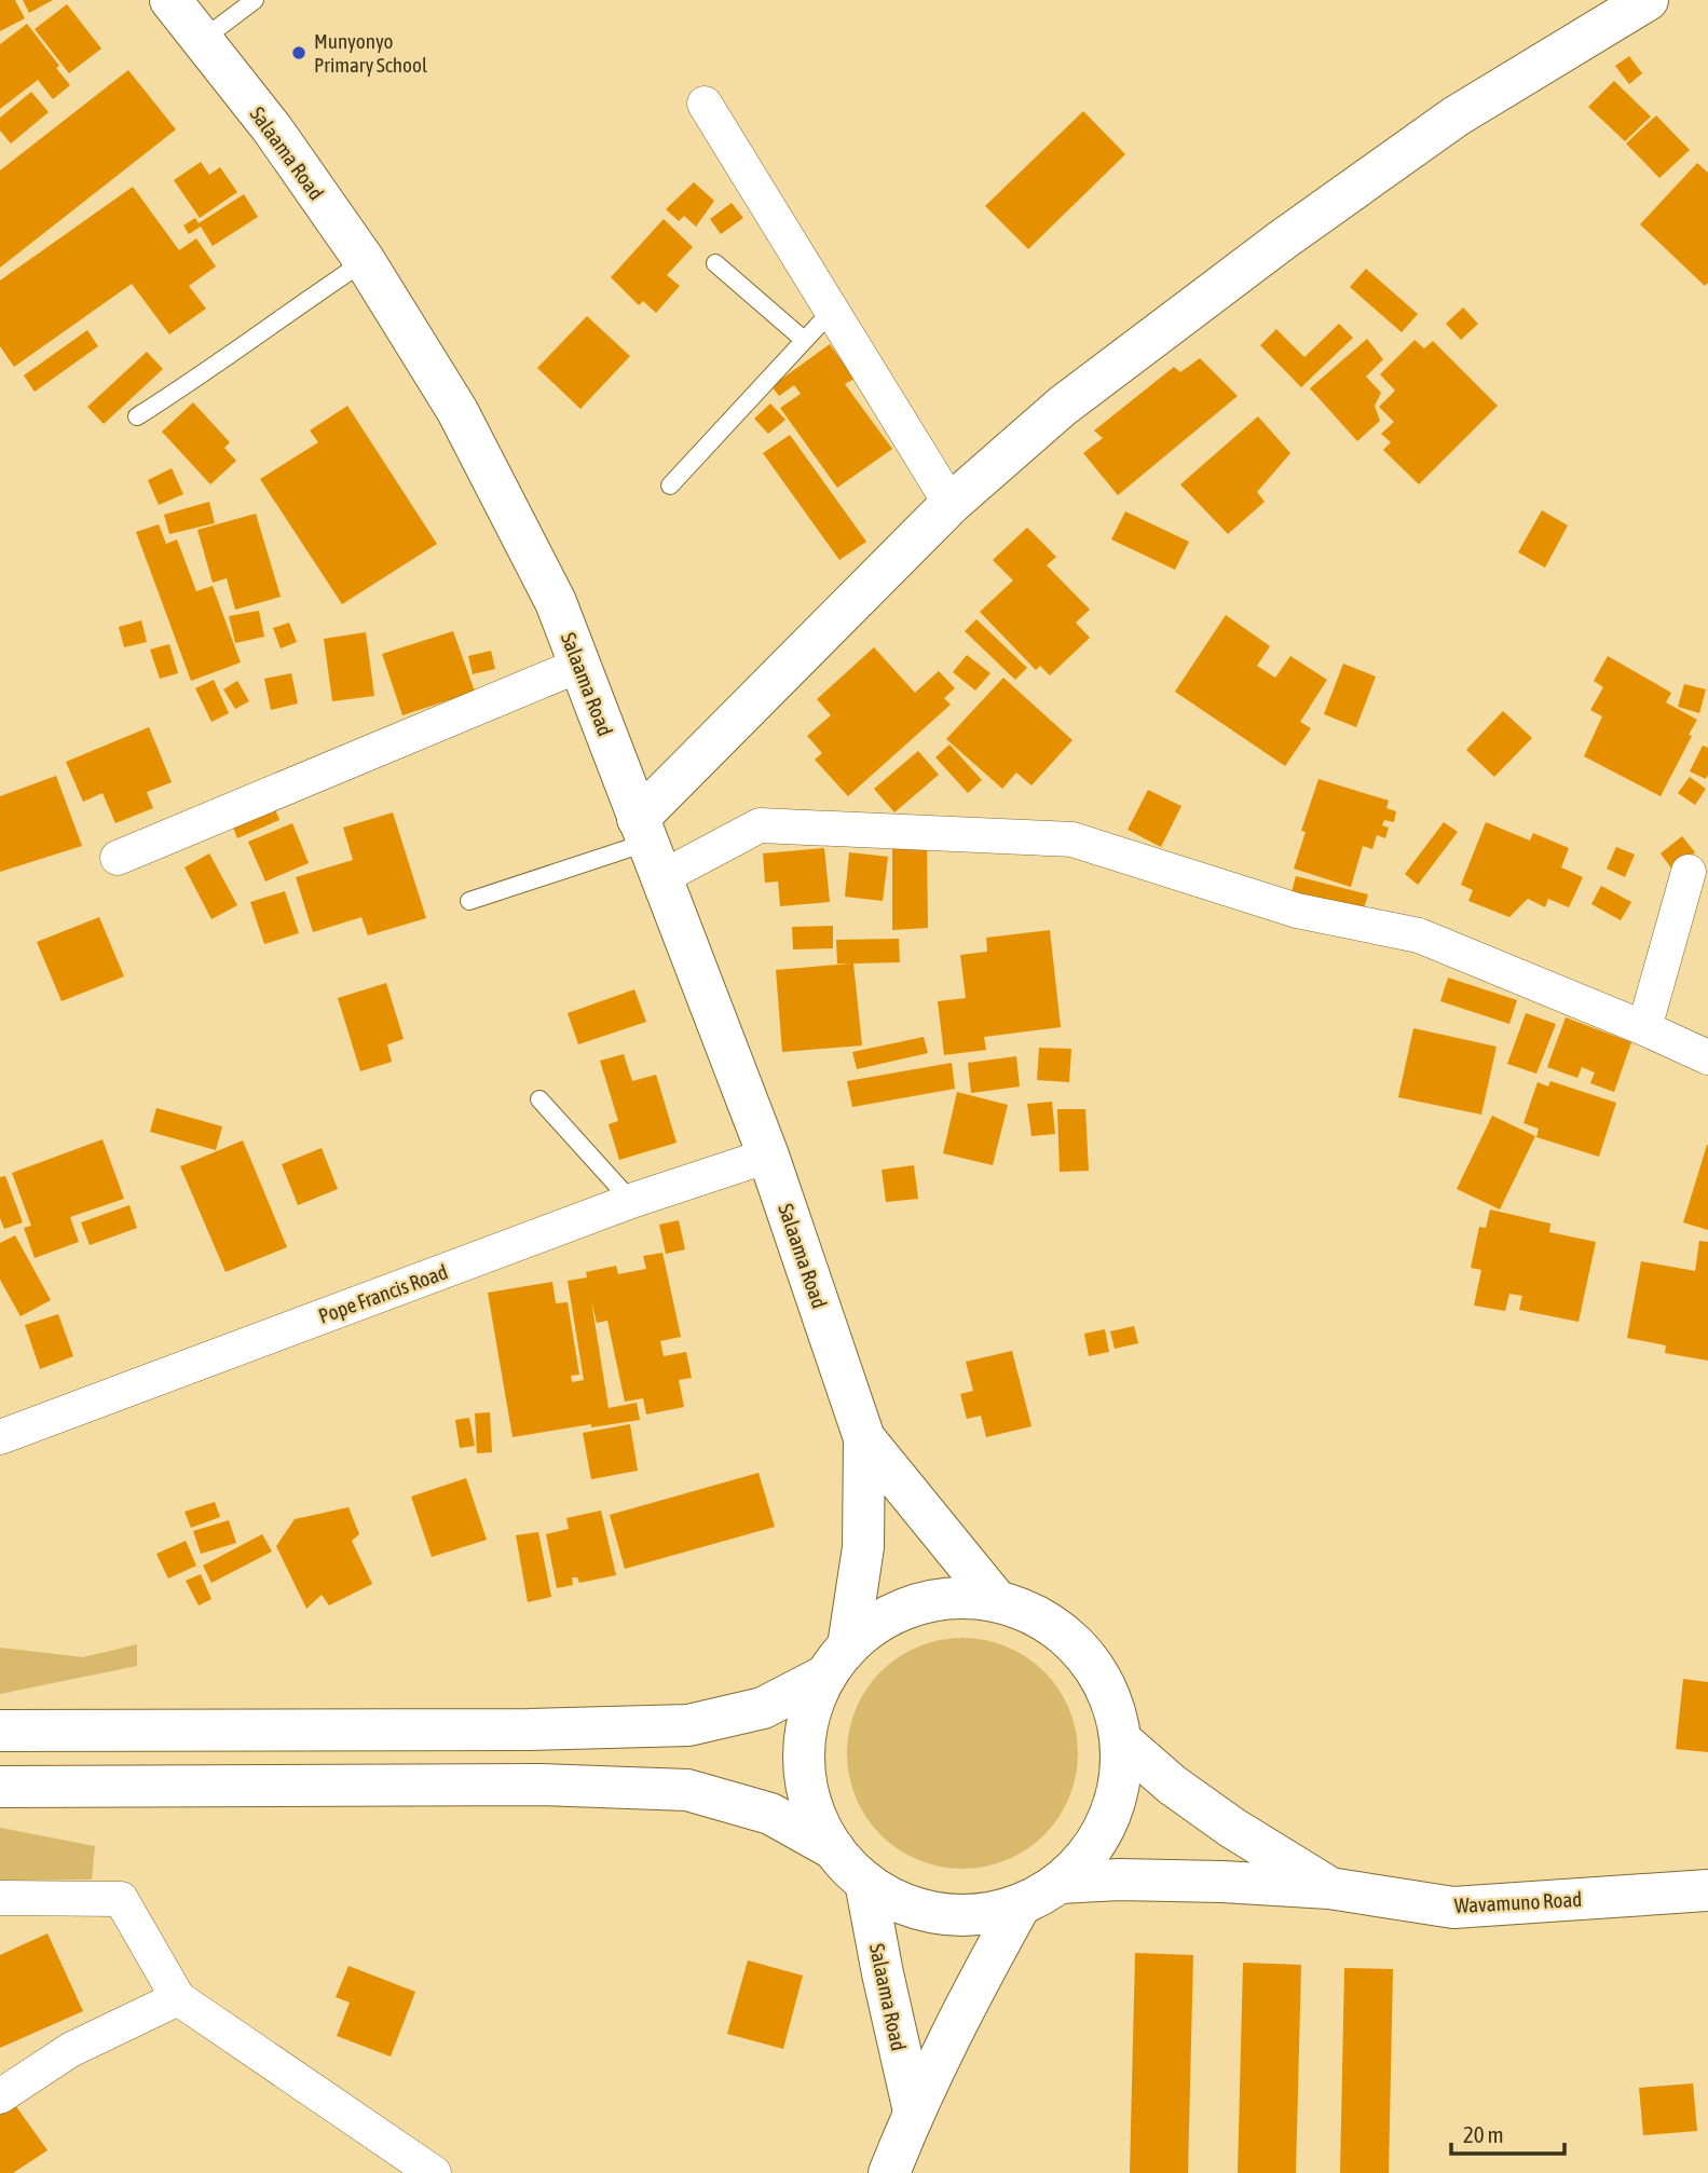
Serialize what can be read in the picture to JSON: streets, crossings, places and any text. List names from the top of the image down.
{
  "streets": {
    "main road": ["Salaama Road", "Wavamuno Road"],
    "street": ["Pope Francis Road"]
  },
  "crossings": [
    ["Salaama Road", "Pope Francis Road"]
  ],
  "places": ["Munyonyo Primary School"],
  "scale_bar": "20 m"
}
